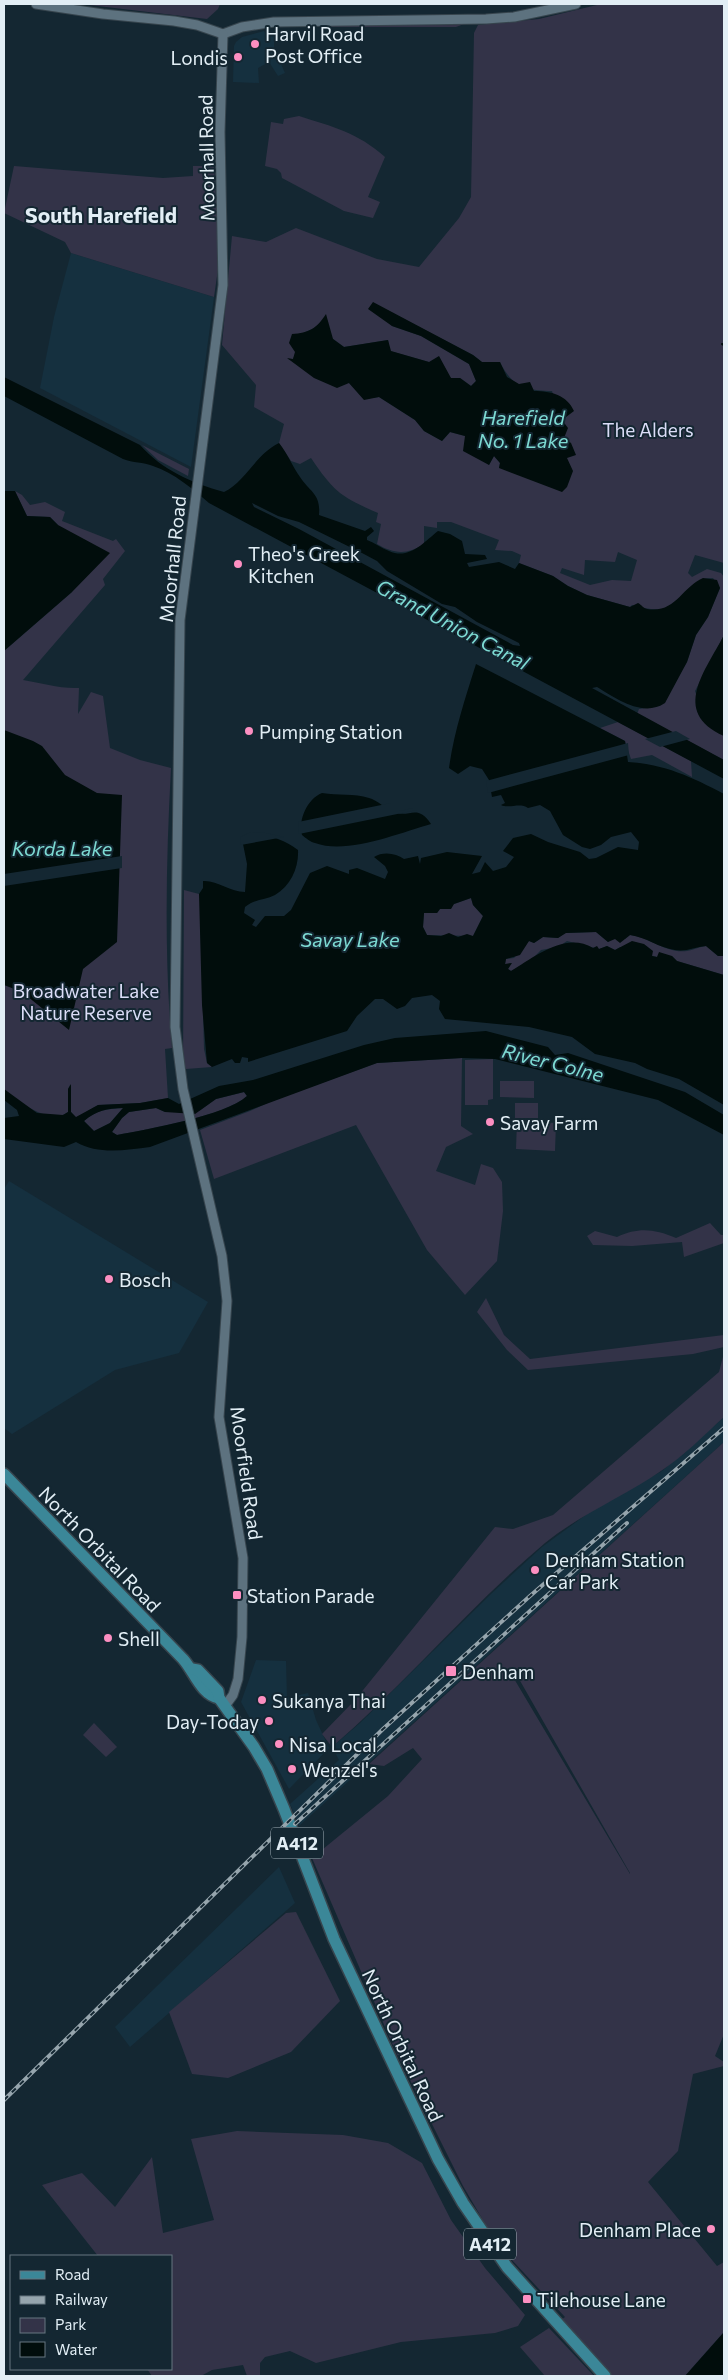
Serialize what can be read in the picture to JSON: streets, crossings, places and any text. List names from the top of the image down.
{
  "streets": {
    "main road": ["North Orbital Road", "A412"],
    "street": ["Moorhall Road", "Moorfield Road"]
  },
  "crossings": [
    ["Moorhall Road", "Moorfield Road"],
    ["Moorfield Road", "North Orbital Road"]
  ],
  "districts": ["South Harefield"],
  "water": [
    "Harefield No. 1 Lake",
    "Grand Union Canal",
    "Korda Lake",
    "Savay Lake",
    "River Colne"
  ],
  "parks": ["The Alders", "Broadwater Lake Nature Reserve"],
  "places": {
    "other": [
      "Harvil Road Post Office",
      "Londis",
      "Theo's Greek Kitchen",
      "Pumping Station",
      "Savay Farm",
      "Bosch",
      "Denham Station Car Park",
      "Shell",
      "Sukanya Thai",
      "Day-Today",
      "Nisa Local",
      "Wenzel's",
      "Denham Place"
    ],
    "transit": ["Station Parade", "Denham", "Tilehouse Lane"]
  },
  "legend": [
    "Road",
    "Railway",
    "Park",
    "Water"
  ]
}
